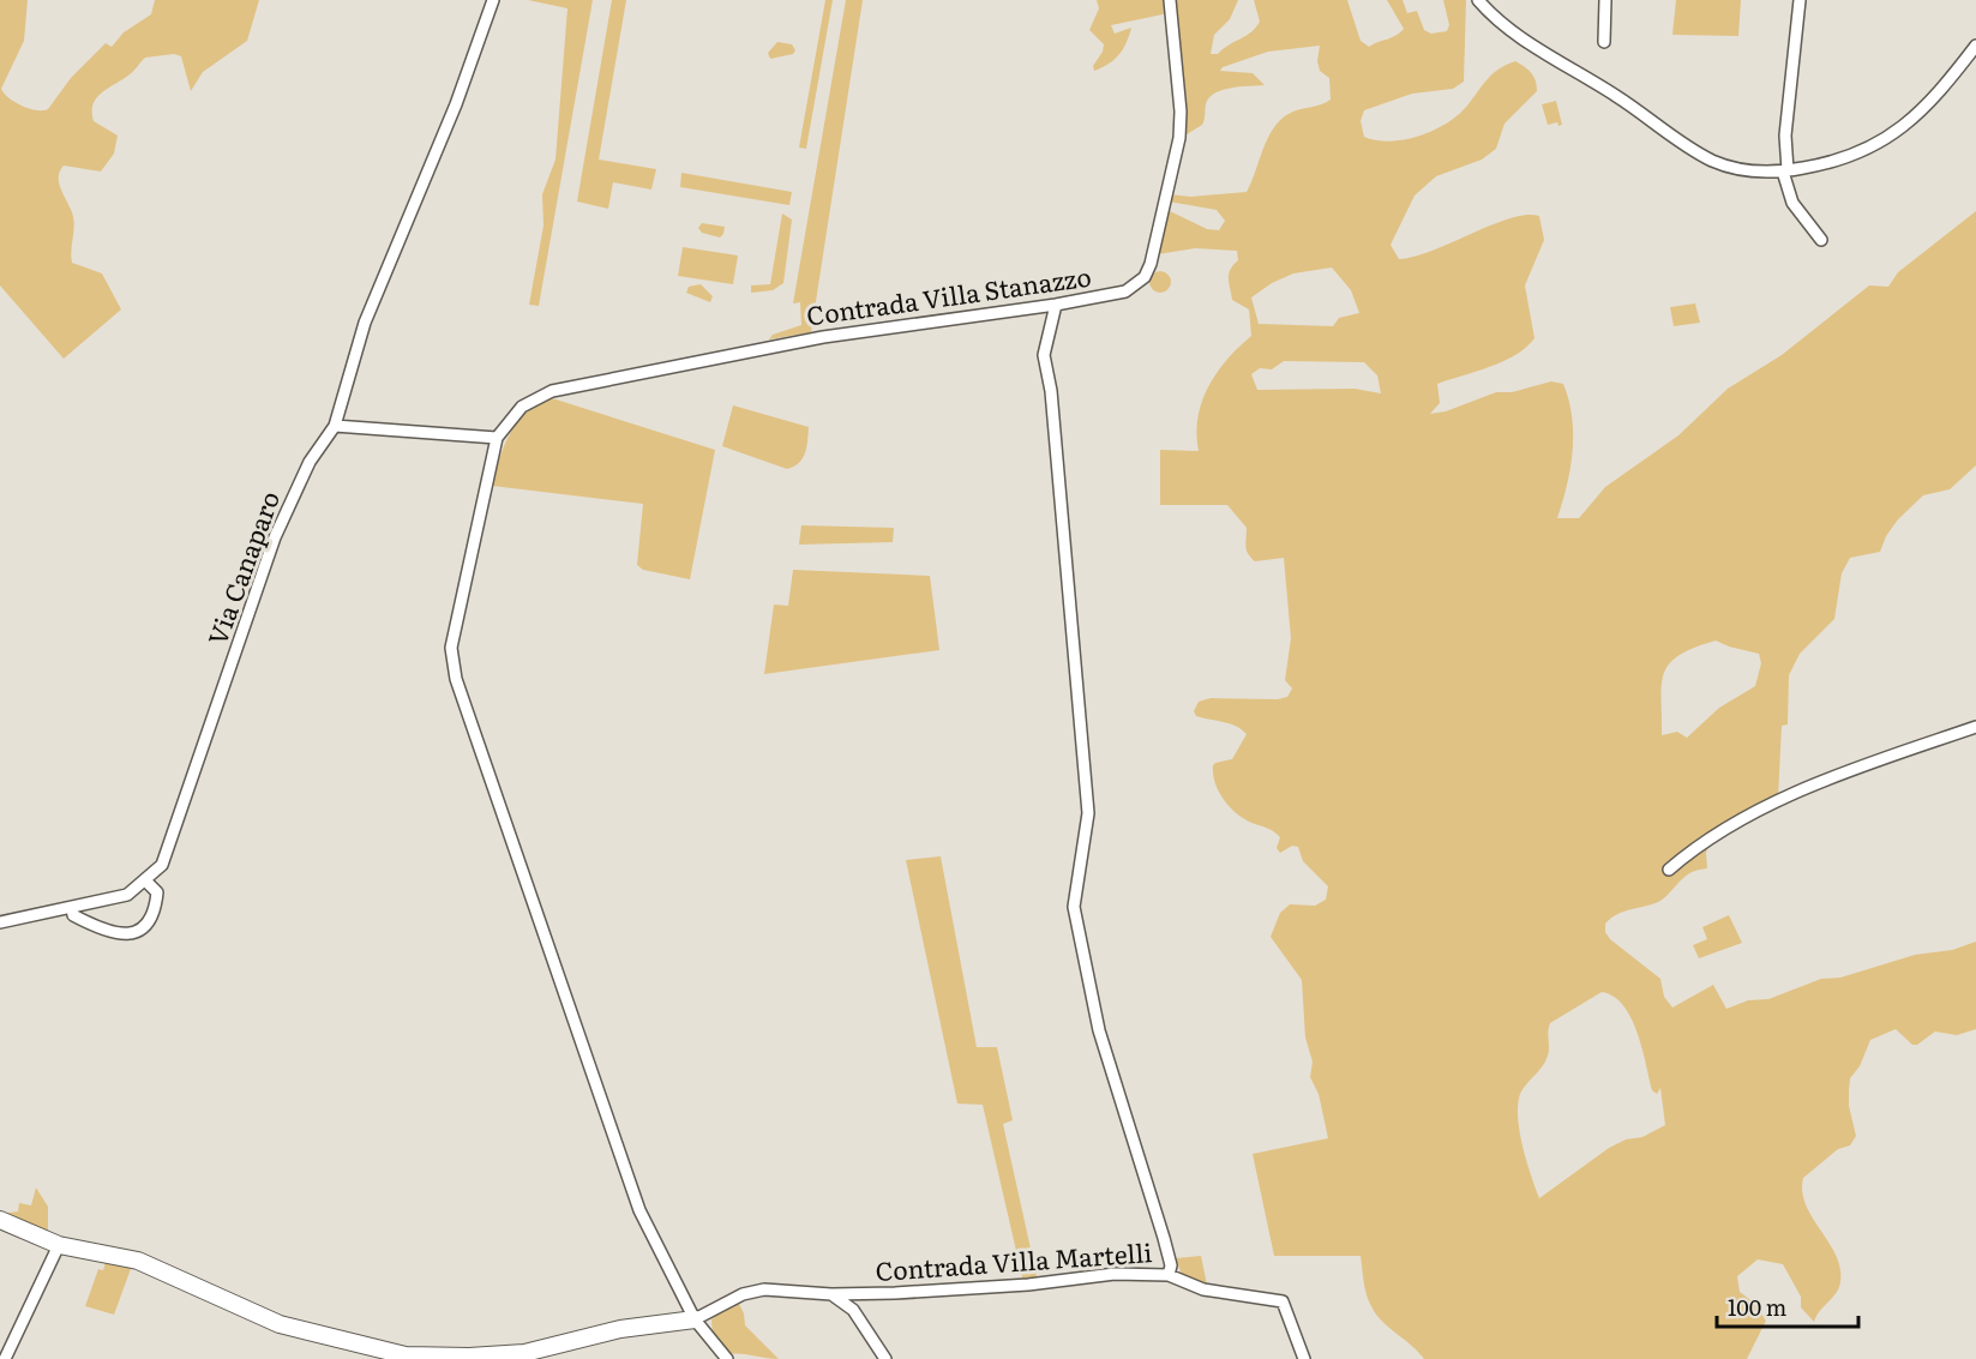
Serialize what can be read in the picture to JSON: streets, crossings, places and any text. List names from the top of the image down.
{
  "streets": {
    "street": ["Contrada Villa Stanazzo", "Via Canaparo", "Contrada Villa Martelli"]
  },
  "scale_bar": "100 m"
}
